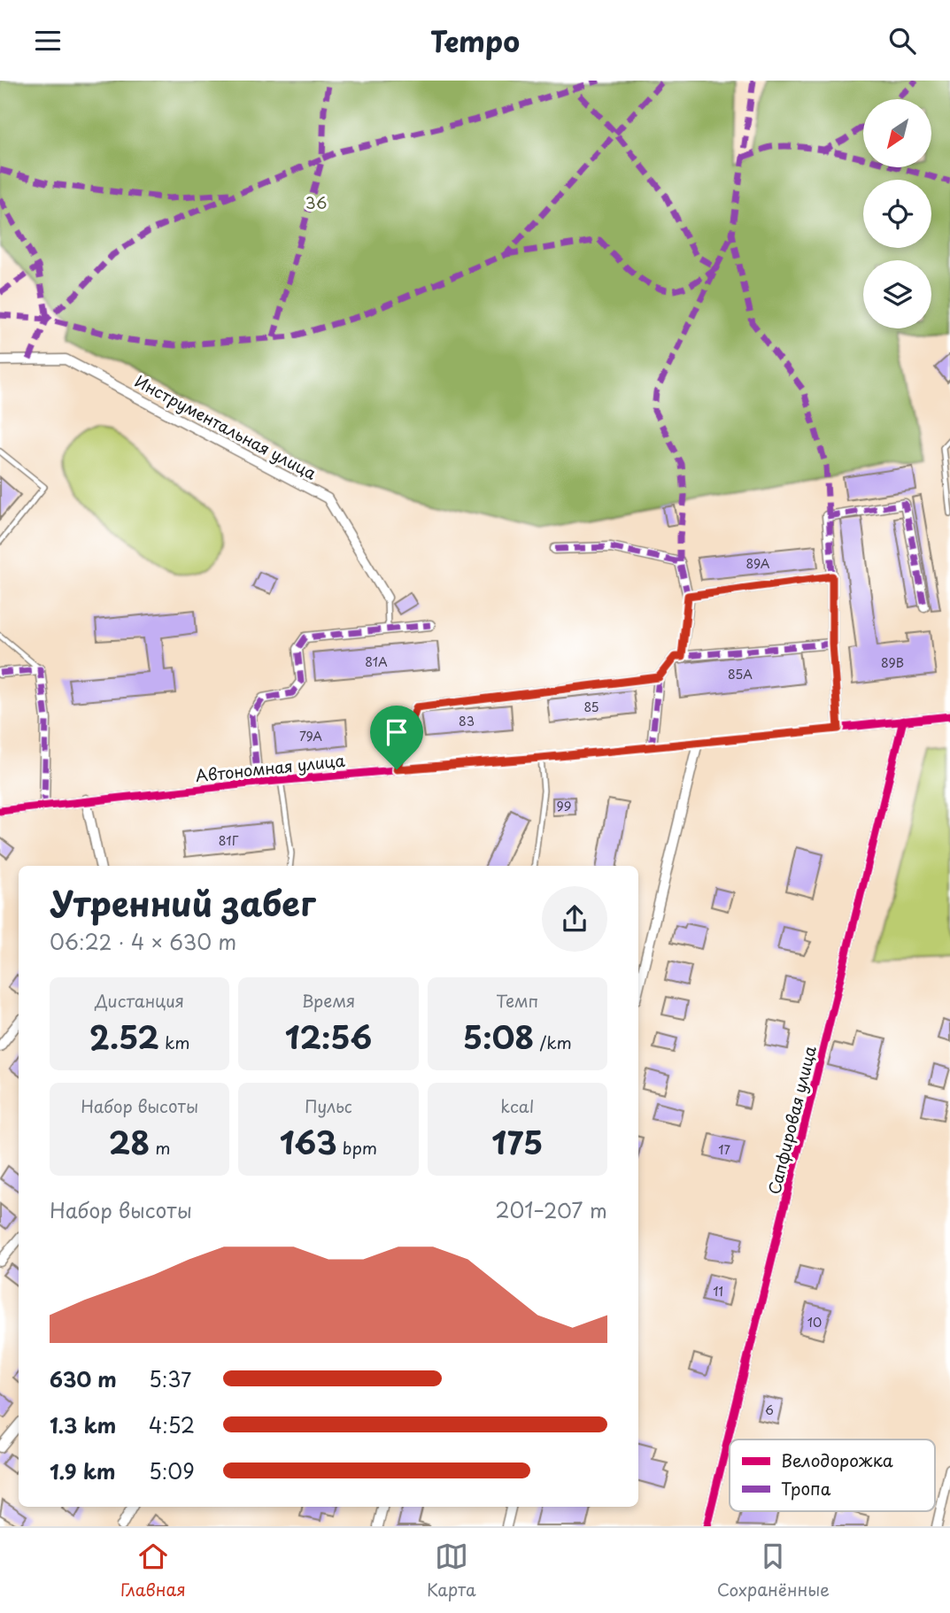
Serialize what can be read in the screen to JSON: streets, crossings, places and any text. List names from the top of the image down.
{
  "streets": {
    "street": ["Инструментальная улица", "Автономная улица", "Сапфировая улица"]
  },
  "crossings": [
    ["Автономная улица", "Сапфировая улица"]
  ],
  "parks": ["36"],
  "house_numbers": [
    "89А",
    "81А",
    "89В",
    "85А",
    "85",
    "83",
    "79А",
    "99",
    "81Г",
    "17",
    "11",
    "10",
    "6"
  ],
  "legend": ["Велодорожка", "Тропа"],
  "north": "bottom left",
  "page": {
    "header": "Tempo",
    "heading": ["Утренний забег", "06:22 · 4 × 630 m"],
    "stats": [
      ["Дистанция", "2.52 km"],
      ["Время", "12:56"],
      ["Темп", "5:08 /km"],
      ["Набор высоты", "28 m"],
      ["Пульс", "163 bpm"],
      ["kcal", "175"]
    ],
    "chart": ["Набор высоты", "201–207 m"],
    "list": [
      {
        "name": "630 m",
        "note": "5:37"
      },
      {
        "name": "1.3 km",
        "note": "4:52"
      },
      {
        "name": "1.9 km",
        "note": "5:09"
      }
    ],
    "tabs": ["Главная", "Карта", "Сохранённые"]
  }
}
